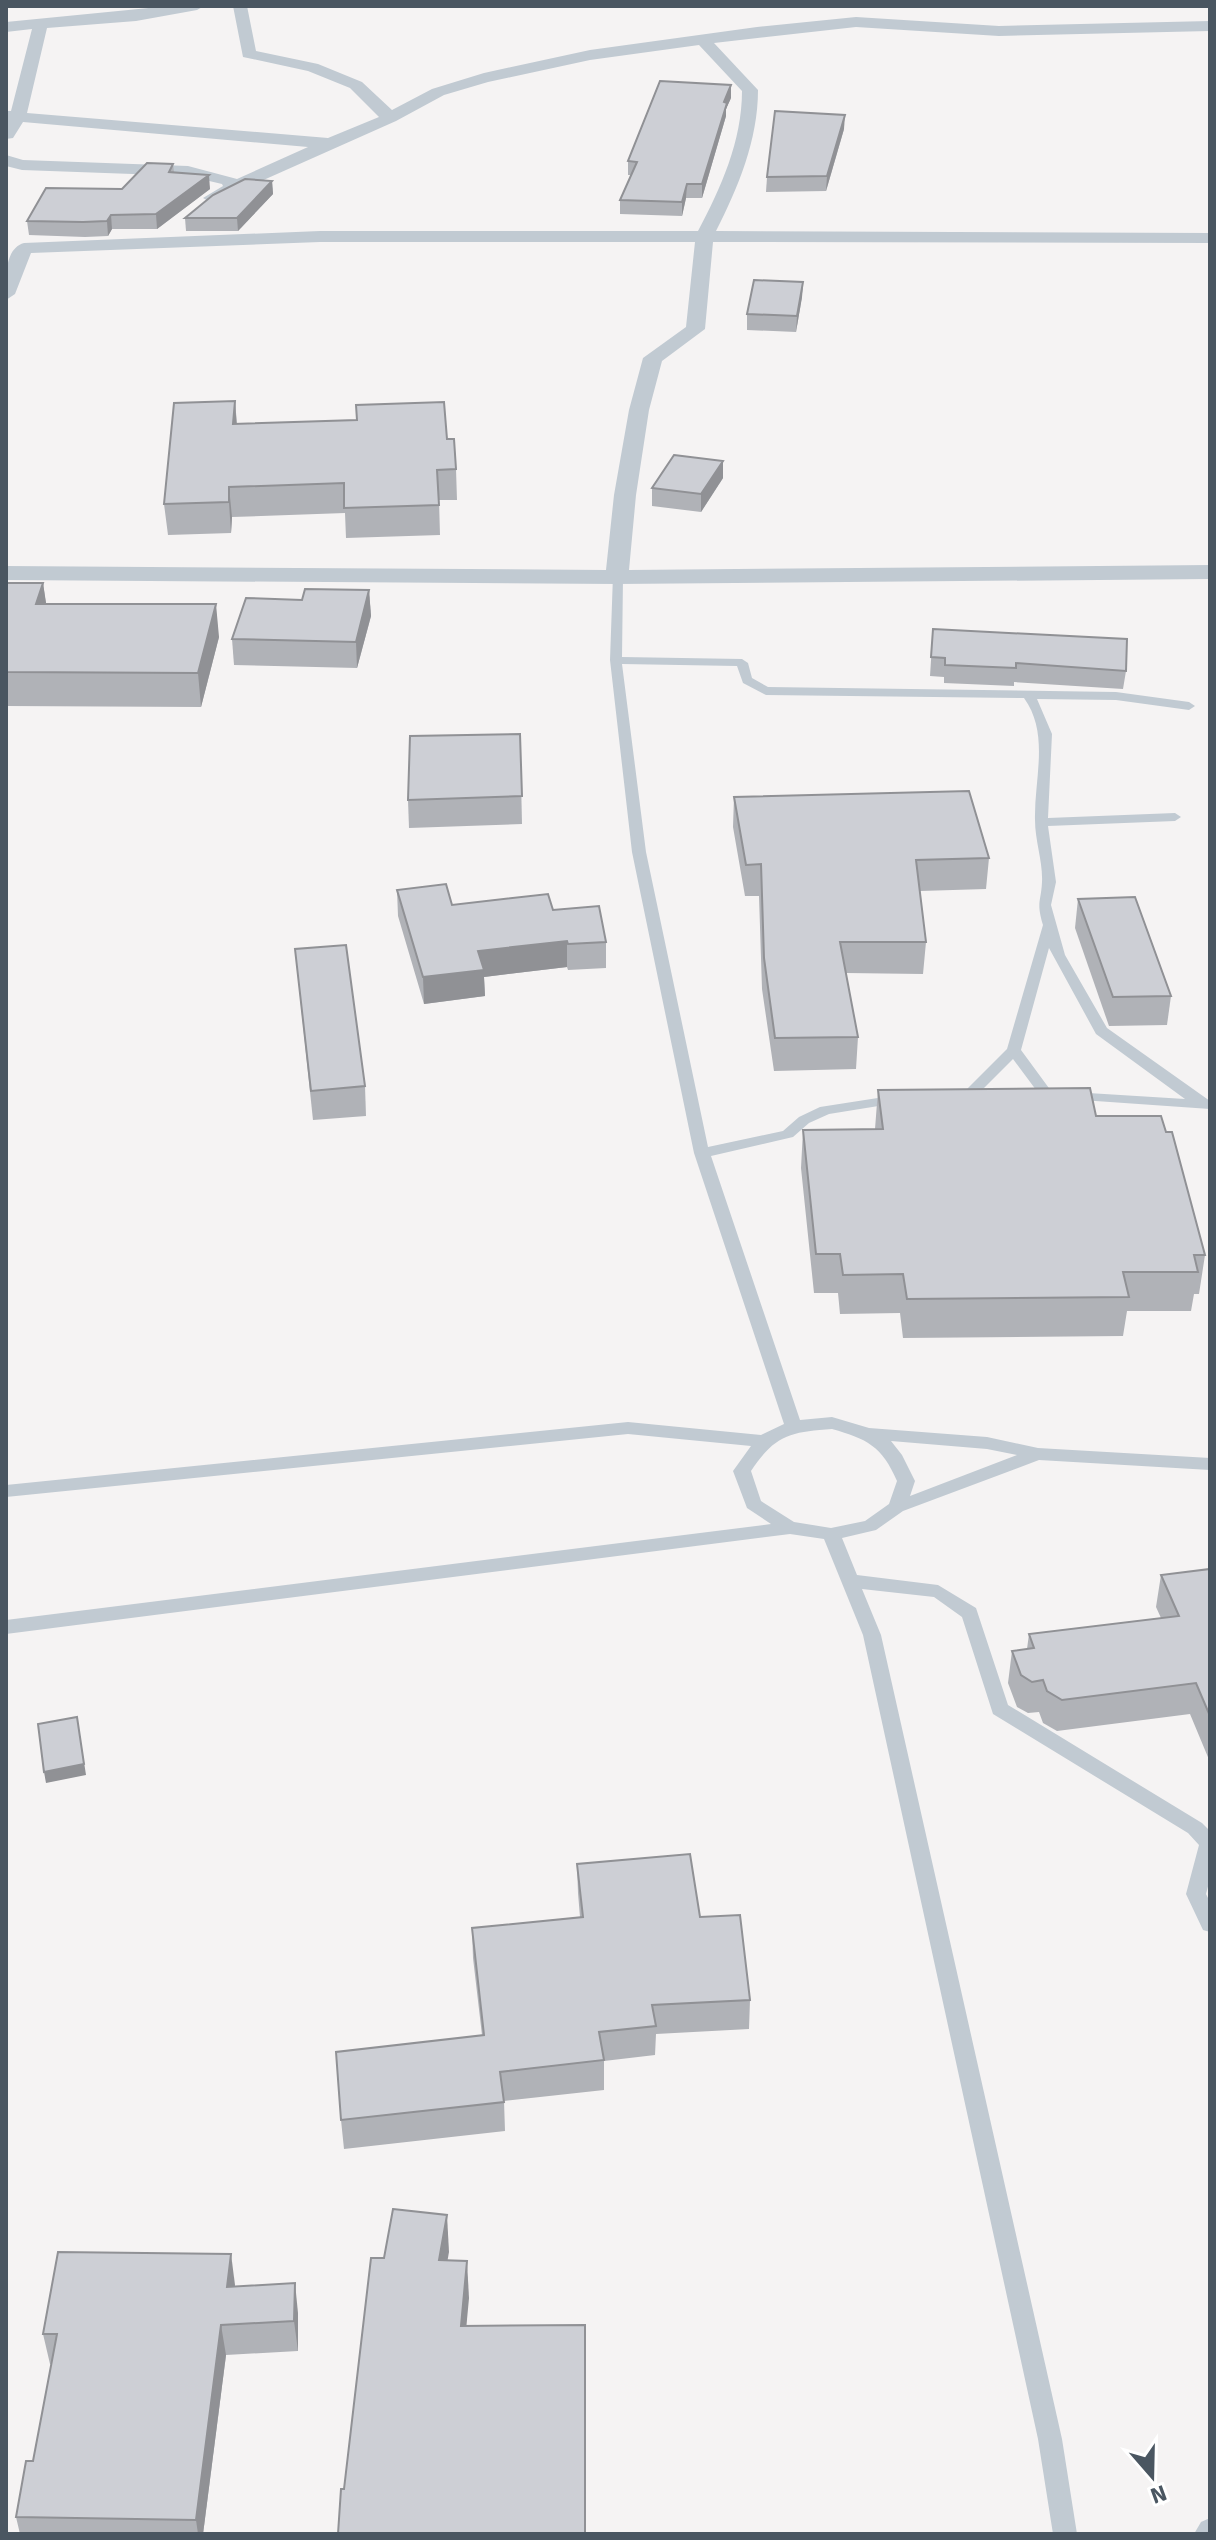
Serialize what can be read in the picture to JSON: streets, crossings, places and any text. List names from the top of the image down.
{
  "north": "bottom"
}
